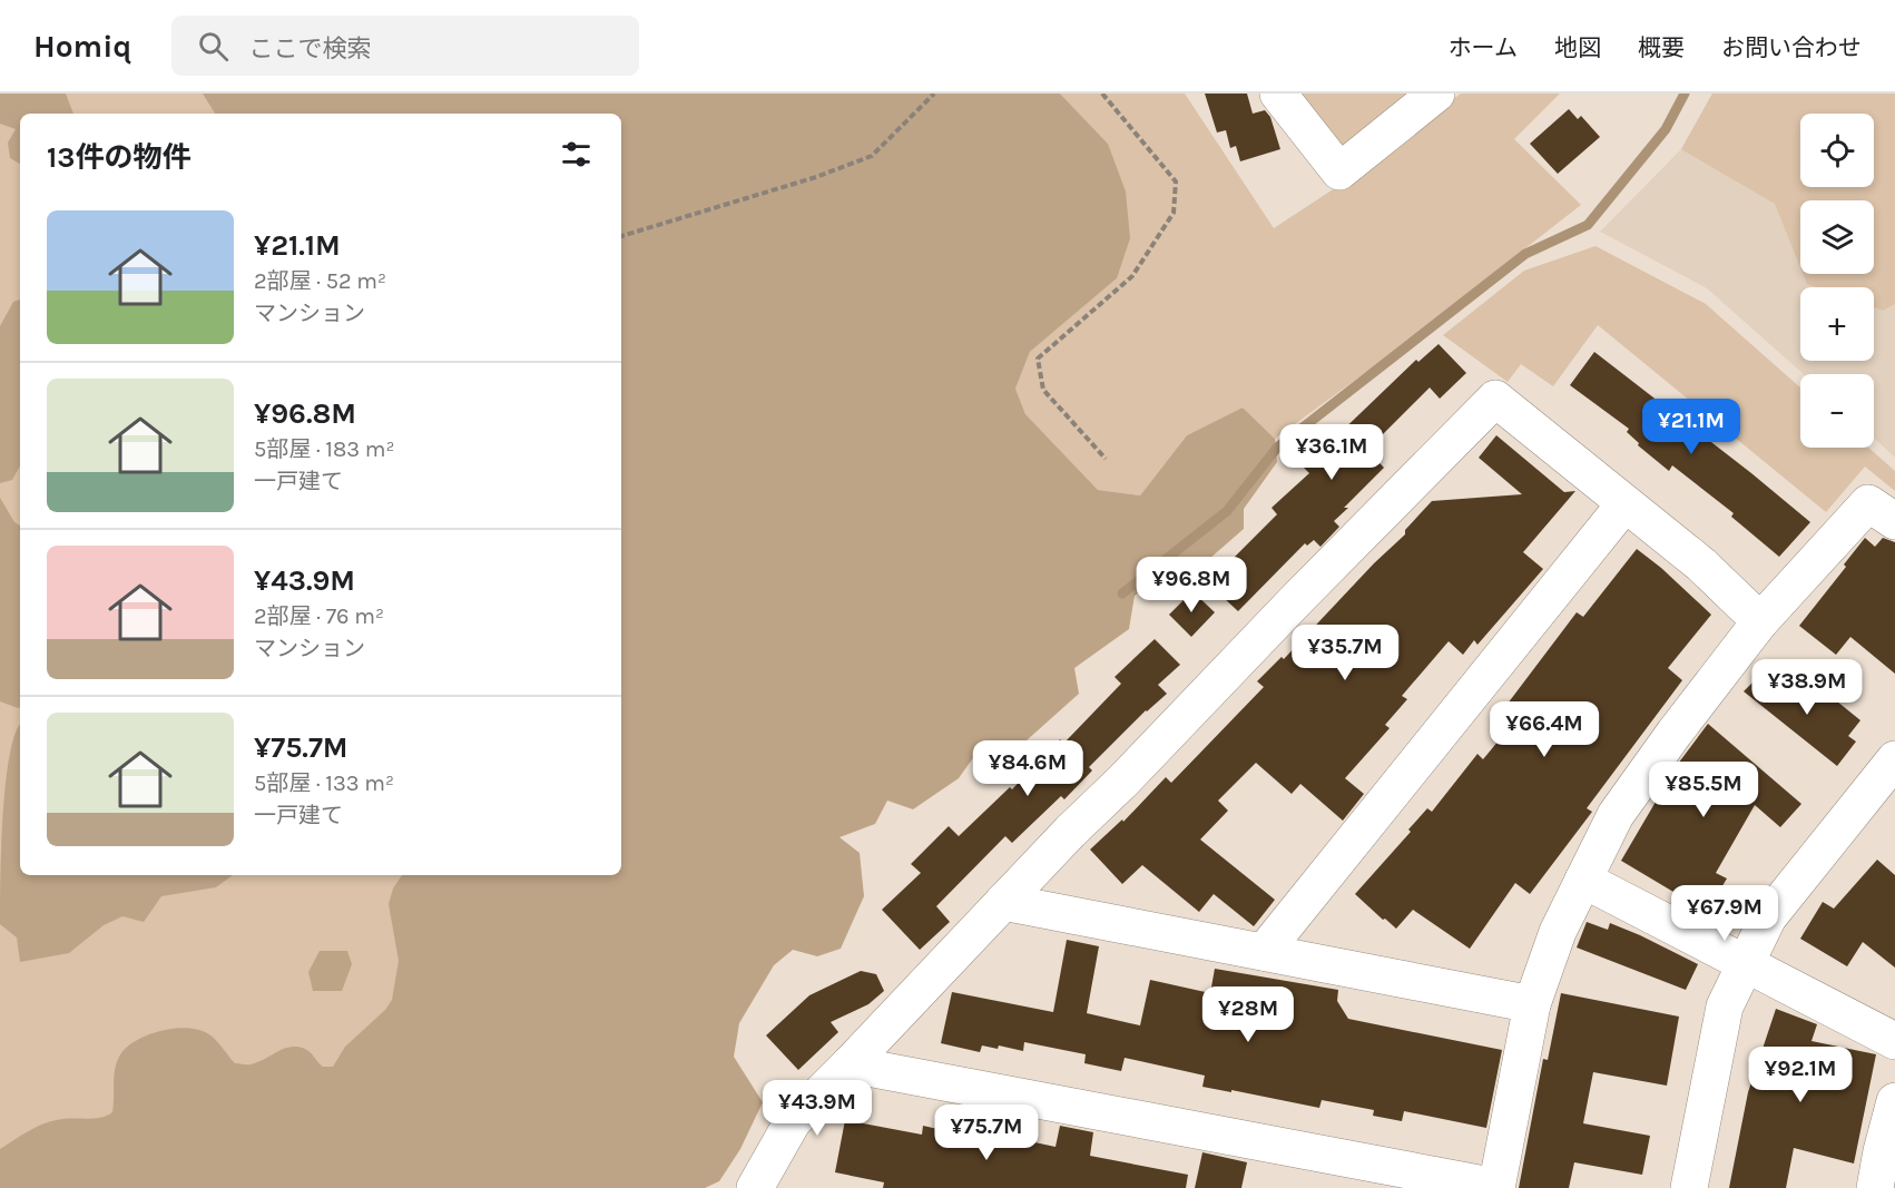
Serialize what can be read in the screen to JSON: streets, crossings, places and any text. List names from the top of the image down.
{
  "page": {
    "header": "Homiq",
    "search": "ここで検索",
    "nav": [
      "ホーム",
      "地図",
      "概要",
      "お問い合わせ"
    ],
    "map_buttons": ["+", "−"],
    "heading": "13件の物件",
    "list": [
      {
        "name": "¥21.1M",
        "note": "2部屋 · 52 m² · マンション"
      },
      {
        "name": "¥96.8M",
        "note": "5部屋 · 183 m² · 一戸建て"
      },
      {
        "name": "¥43.9M",
        "note": "2部屋 · 76 m² · マンション"
      },
      {
        "name": "¥75.7M",
        "note": "5部屋 · 133 m² · 一戸建て"
      }
    ],
    "price": [
      "¥21.1M",
      "¥36.1M",
      "¥96.8M",
      "¥35.7M",
      "¥38.9M",
      "¥66.4M",
      "¥84.6M",
      "¥85.5M",
      "¥67.9M",
      "¥28M",
      "¥92.1M",
      "¥43.9M",
      "¥75.7M"
    ]
  }
}
